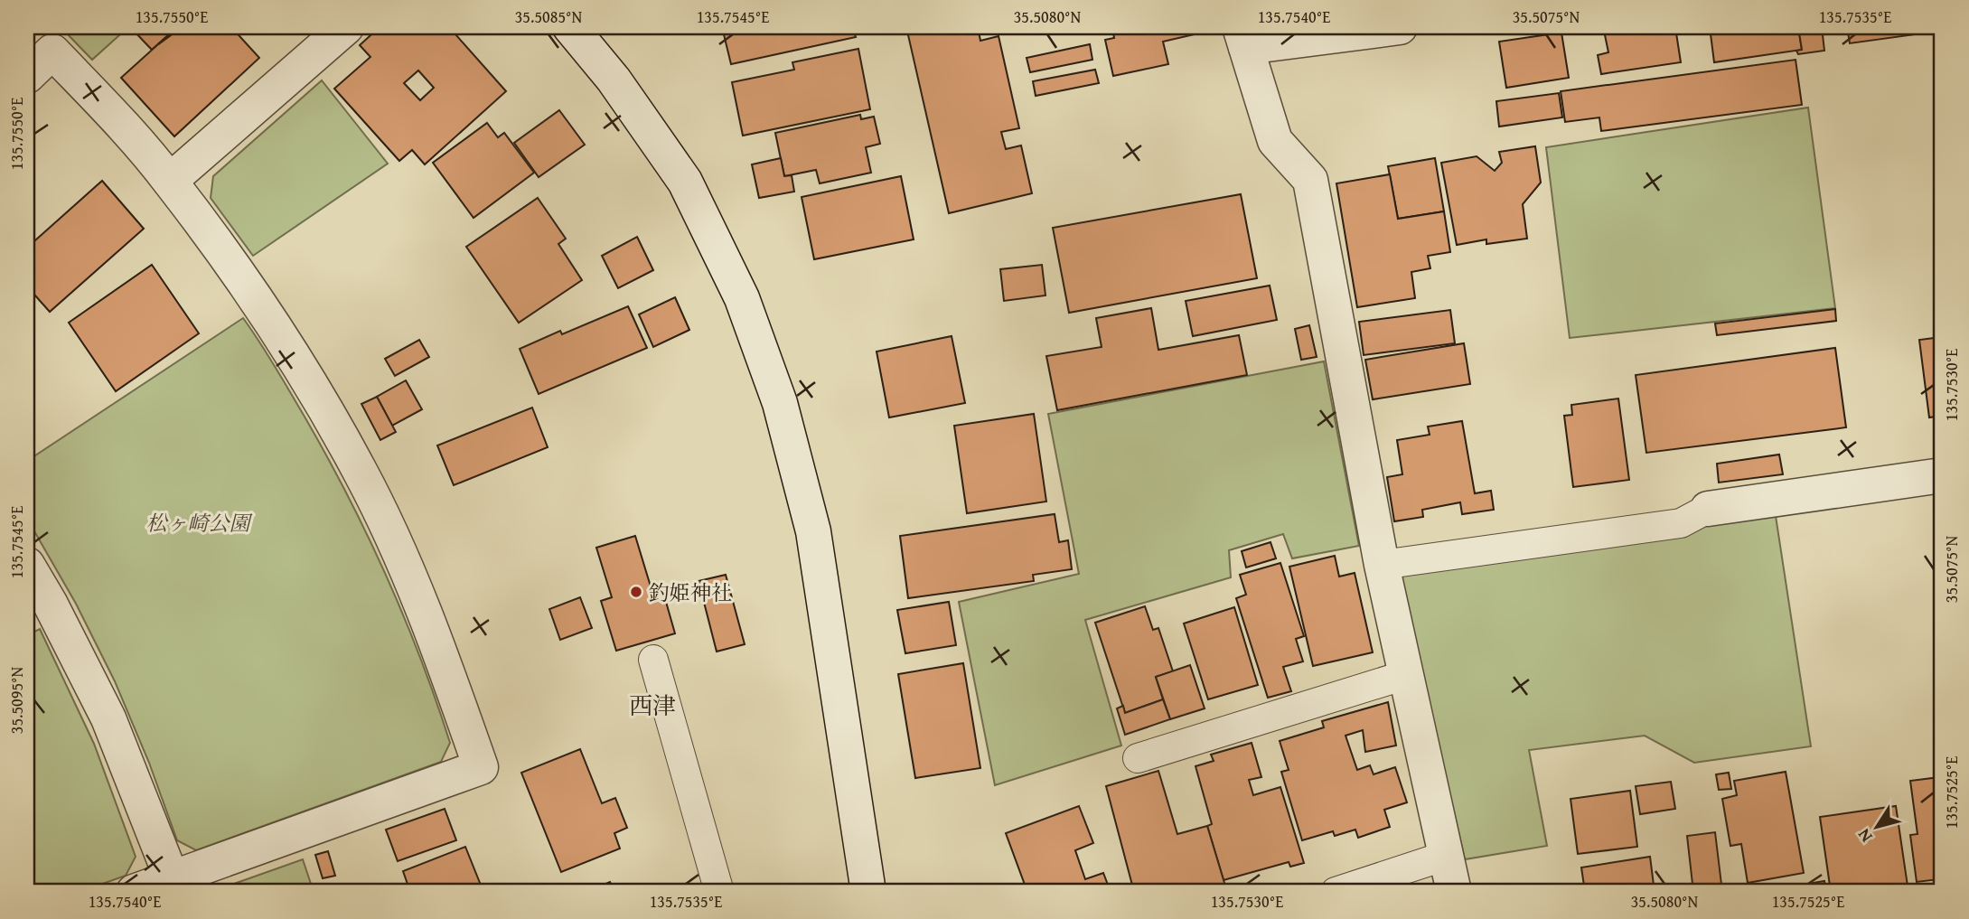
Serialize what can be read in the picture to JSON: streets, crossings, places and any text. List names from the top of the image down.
{
  "districts": ["西津"],
  "parks": ["松ヶ崎公園"],
  "places": ["釣姫神社"],
  "north": "bottom left",
  "coordinates": [
    "135.7550°E",
    "35.5085°N",
    "135.7545°E",
    "35.5080°N",
    "135.7540°E",
    "35.5075°N",
    "135.7535°E",
    "135.7530°E",
    "35.5095°N",
    "135.7525°E"
  ]
}
